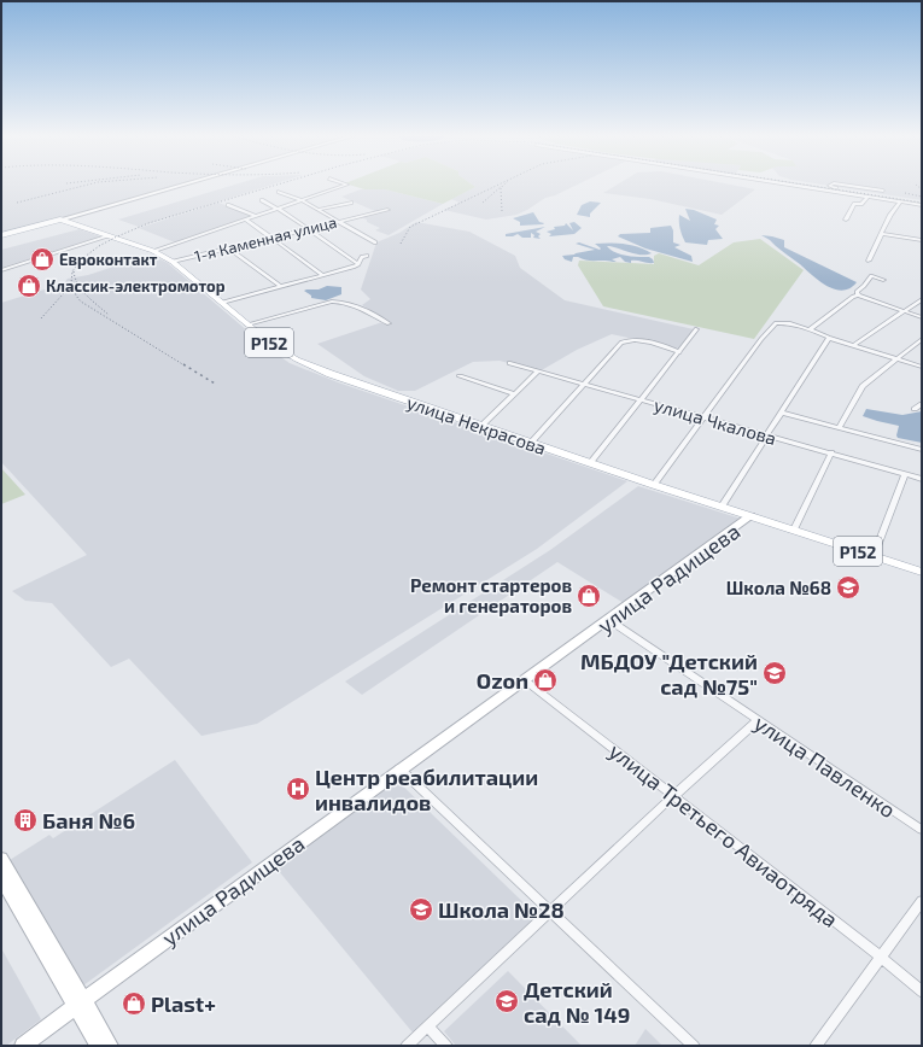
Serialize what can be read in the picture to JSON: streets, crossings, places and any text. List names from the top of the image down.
{
  "streets": {
    "main road": ["Р152", "улица Некрасова", "улица Радищева"],
    "street": [
      "1-я Каменная улица",
      "улица Чкалова",
      "улица Павленко",
      "улица Третьего Авиаотряда"
    ]
  },
  "crossings": [
    ["1-я Каменная улица", "улица Некрасова"],
    ["улица Некрасова", "улица Радищева"],
    ["улица Радищева", "улица Павленко"],
    ["улица Радищева", "улица Третьего Авиаотряда"]
  ],
  "places": {
    "shop": [
      "Евроконтакт",
      "Классик-электромотор",
      "Ремонт стартеров и генераторов",
      "Ozon",
      "Plast+"
    ],
    "school or university": [
      "Школа №68",
      "МБДОУ \"Детский сад №75\"",
      "Школа №28",
      "Детский сад № 149"
    ],
    "hospital": ["Центр реабилитации инвалидов"],
    "building": ["Баня №6"]
  }
}
